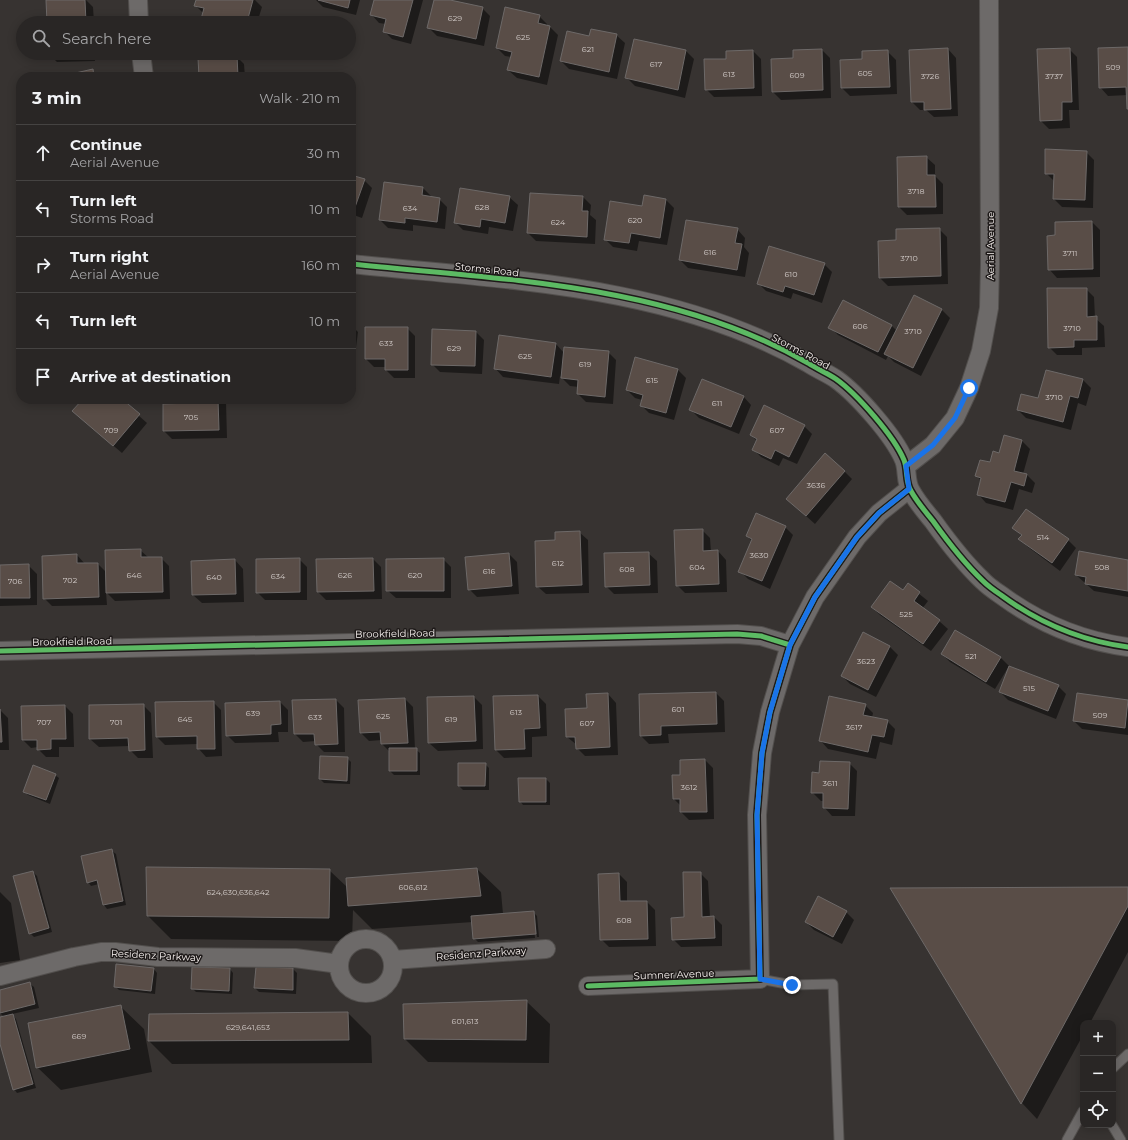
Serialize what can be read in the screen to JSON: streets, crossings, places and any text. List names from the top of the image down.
{
  "streets": {
    "street": [
      "Aerial Avenue",
      "Storms Road",
      "Brookfield Road",
      "Residenz Parkway",
      "Sumner Avenue"
    ]
  },
  "crossings": [
    ["Aerial Avenue", "Storms Road"]
  ],
  "house_numbers": [
    "629",
    "625",
    "621",
    "617",
    "509",
    "605",
    "613",
    "609",
    "3726",
    "3737",
    "3718",
    "628",
    "634",
    "620",
    "624",
    "616",
    "3711",
    "3710",
    "610",
    "606",
    "3710",
    "3710",
    "633",
    "629",
    "625",
    "619",
    "615",
    "3710",
    "611",
    "705",
    "709",
    "607",
    "3636",
    "514",
    "3630",
    "612",
    "604",
    "508",
    "608",
    "616",
    "646",
    "626",
    "620",
    "634",
    "640",
    "702",
    "706",
    "525",
    "521",
    "3623",
    "515",
    "601",
    "613",
    "639",
    "509",
    "625",
    "633",
    "645",
    "619",
    "707",
    "701",
    "607",
    "3617",
    "3611",
    "3612",
    "606,612",
    "624,630,636,642",
    "608",
    "601,613",
    "629,641,653",
    "669"
  ],
  "page": {
    "search": "Search here",
    "heading": ["3 min", "Walk · 210 m"],
    "list": [
      ["Continue", "Aerial Avenue", "30 m"],
      ["Turn left", "Storms Road", "10 m"],
      ["Turn right", "Aerial Avenue", "160 m"],
      ["Turn left", "10 m"],
      "Arrive at destination"
    ],
    "map_buttons": ["+", "−"]
  }
}
